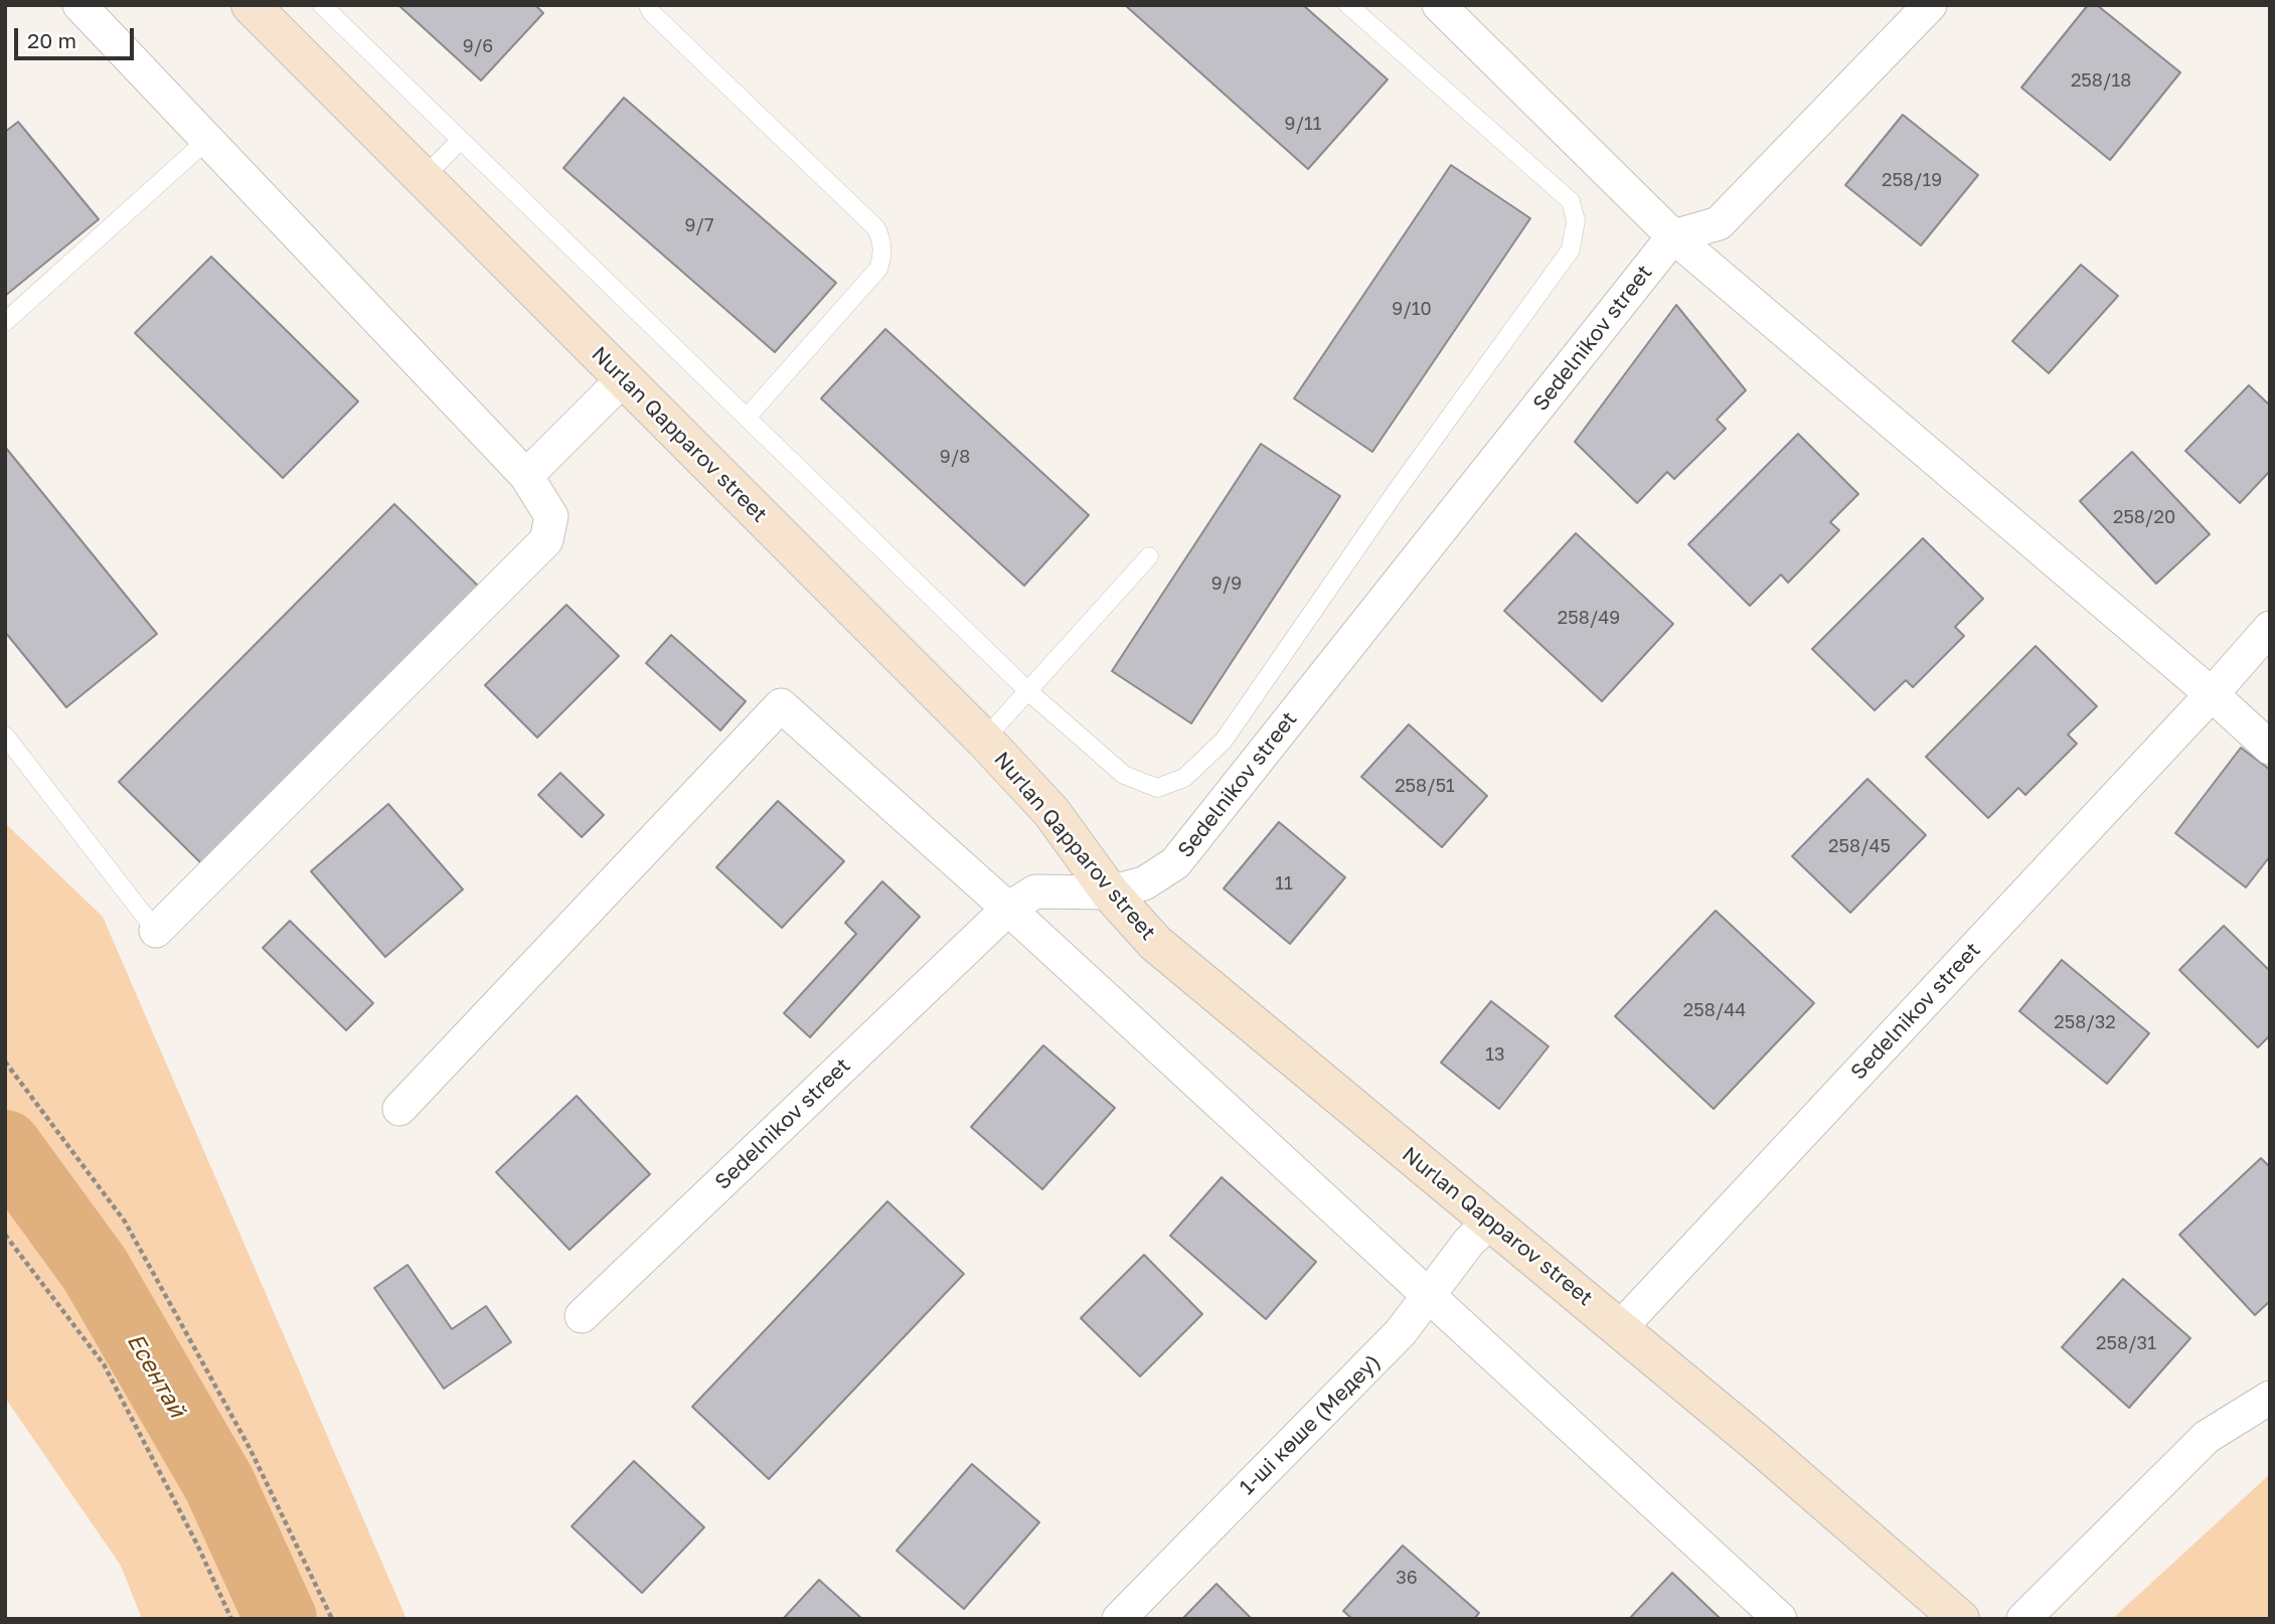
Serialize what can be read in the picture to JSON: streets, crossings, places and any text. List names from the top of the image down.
{
  "streets": {
    "street": ["Sedelnikov street", "Nurlan Qapparov street", "1-ші көше (Медеу)"]
  },
  "crossings": [
    ["Sedelnikov street", "Nurlan Qapparov street"],
    ["Nurlan Qapparov street", "1-ші көше (Медеу)"]
  ],
  "water": ["Есентай"],
  "house_numbers": [
    "9/6",
    "258/18",
    "9/11",
    "258/19",
    "9/7",
    "9/10",
    "9/8",
    "258/20",
    "9/9",
    "258/49",
    "258/51",
    "258/45",
    "11",
    "258/44",
    "258/32",
    "13",
    "258/31",
    "36"
  ],
  "scale_bar": "20 m"
}
